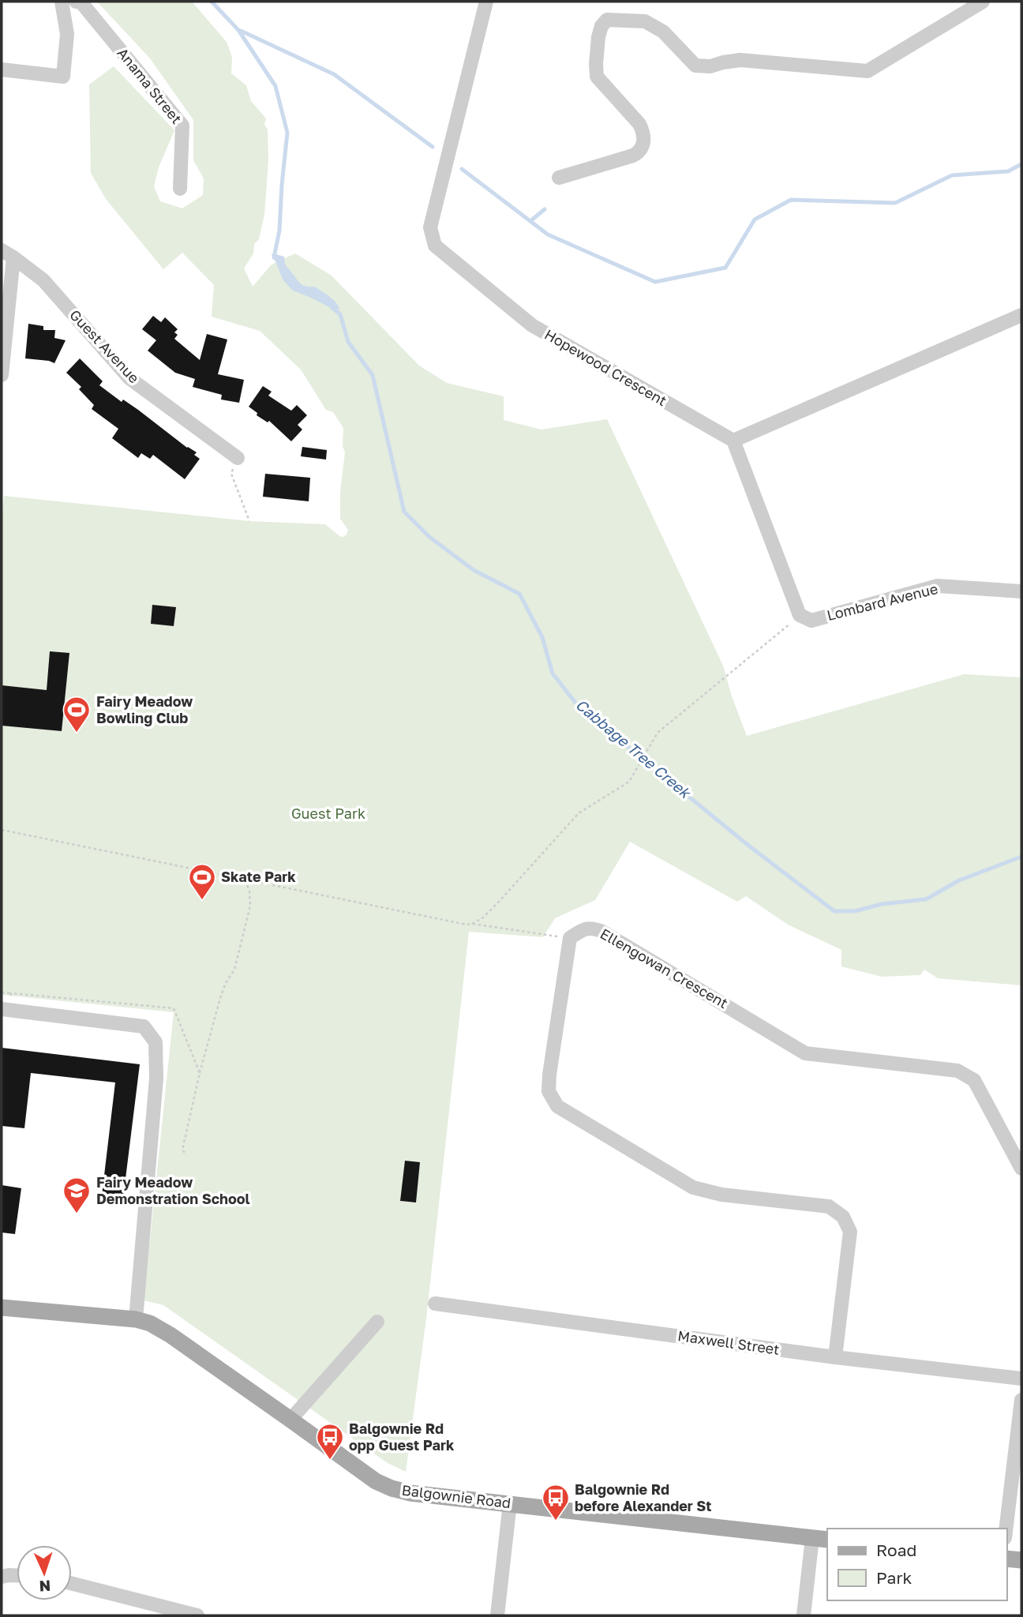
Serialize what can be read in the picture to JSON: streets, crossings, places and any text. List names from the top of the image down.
{
  "streets": {
    "main road": ["Balgownie Road"],
    "street": [
      "Anama Street",
      "Guest Avenue",
      "Hopewood Crescent",
      "Lombard Avenue",
      "Ellengowan Crescent",
      "Maxwell Street"
    ]
  },
  "water": ["Cabbage Tree Creek"],
  "parks": ["Guest Park"],
  "places": {
    "sports": ["Fairy Meadow Bowling Club", "Skate Park"],
    "school or university": ["Fairy Meadow Demonstration School"],
    "bus stop": ["Balgownie Rd opp Guest Park", "Balgownie Rd before Alexander St"]
  },
  "legend": ["Road", "Park"],
  "north": "bottom"
}
